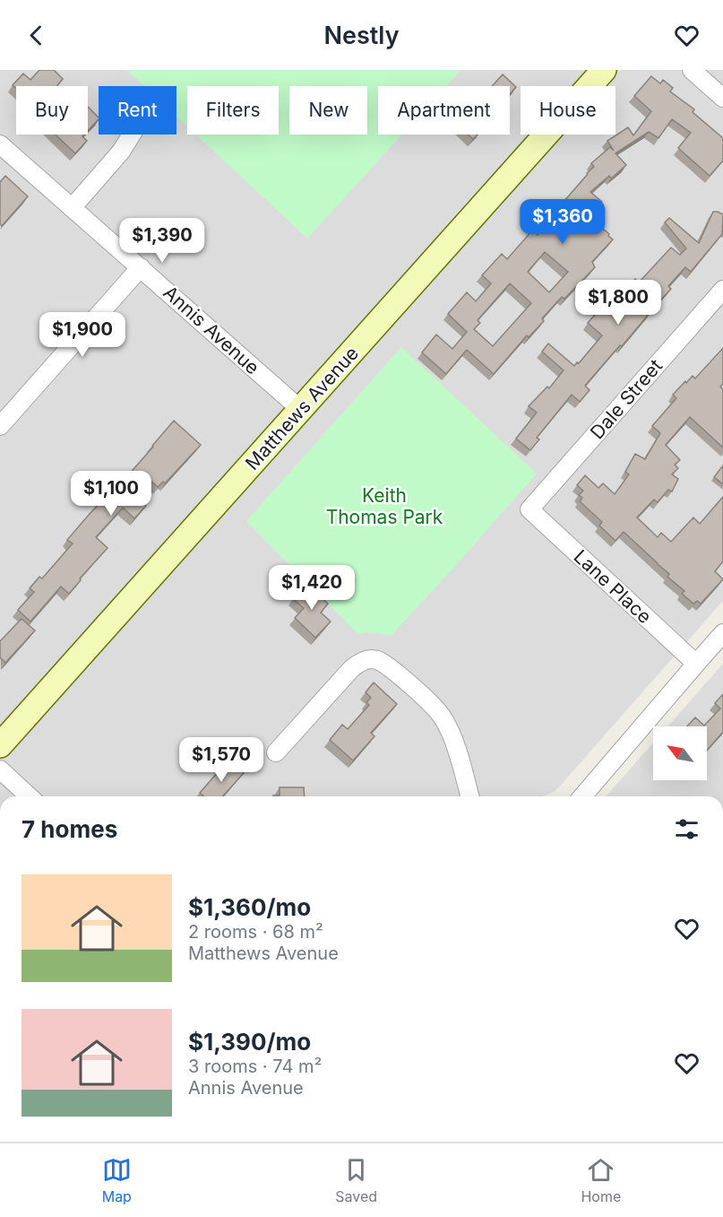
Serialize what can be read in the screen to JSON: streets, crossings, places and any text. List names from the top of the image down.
{
  "streets": {
    "street": [
      "Annis Avenue",
      "Dale Street",
      "Matthews Avenue",
      "Lane Place"
    ]
  },
  "crossings": [
    ["Annis Avenue", "Matthews Avenue"],
    ["Dale Street", "Lane Place"]
  ],
  "parks": ["Keith Thomas Park"],
  "north": "top left",
  "page": {
    "header": "Nestly",
    "chip": [
      "Buy",
      "Rent",
      "Filters",
      "New",
      "Apartment",
      "House"
    ],
    "price": [
      "$1,360",
      "$1,390",
      "$1,800",
      "$1,900",
      "$1,100",
      "$1,420",
      "$1,570"
    ],
    "heading": "7 homes",
    "list": [
      {
        "name": "$1,360/mo",
        "note": "2 rooms · 68 m² · Matthews Avenue"
      },
      {
        "name": "$1,390/mo",
        "note": "3 rooms · 74 m² · Annis Avenue"
      }
    ],
    "tabs": ["Map", "Saved", "Home"]
  }
}
